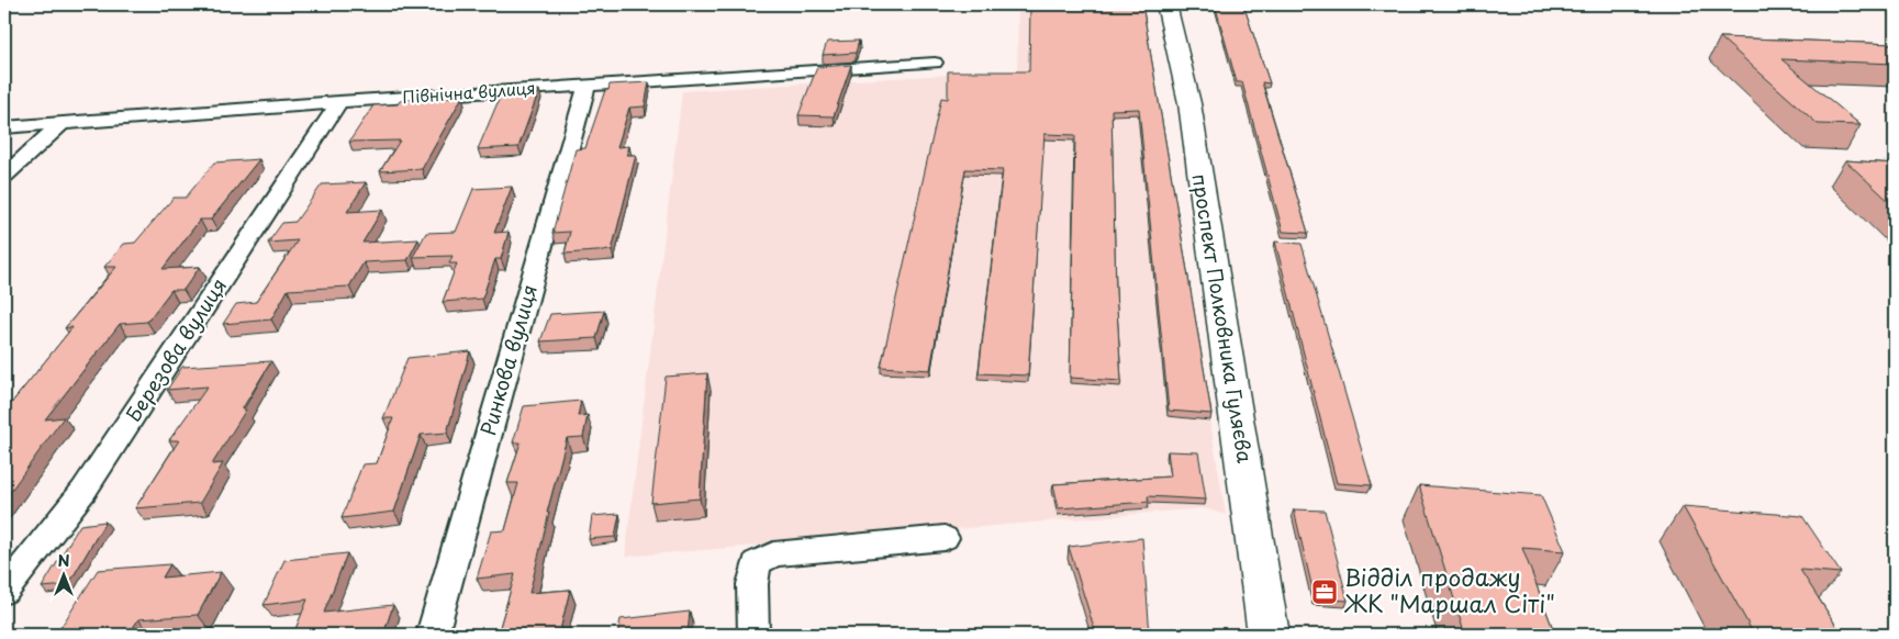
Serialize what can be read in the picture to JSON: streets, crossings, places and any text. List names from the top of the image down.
{
  "streets": {
    "main road": ["проспект Полковника Гуляєва"],
    "street": ["Північна вулиця", "Березова вулиця", "Ринкова вулиця"]
  },
  "crossings": [
    ["Північна вулиця", "Березова вулиця"],
    ["Північна вулиця", "Ринкова вулиця"]
  ],
  "places": {
    "office": ["Відділ продажу ЖК \"Маршал Сіті\""]
  },
  "north": "top"
}
